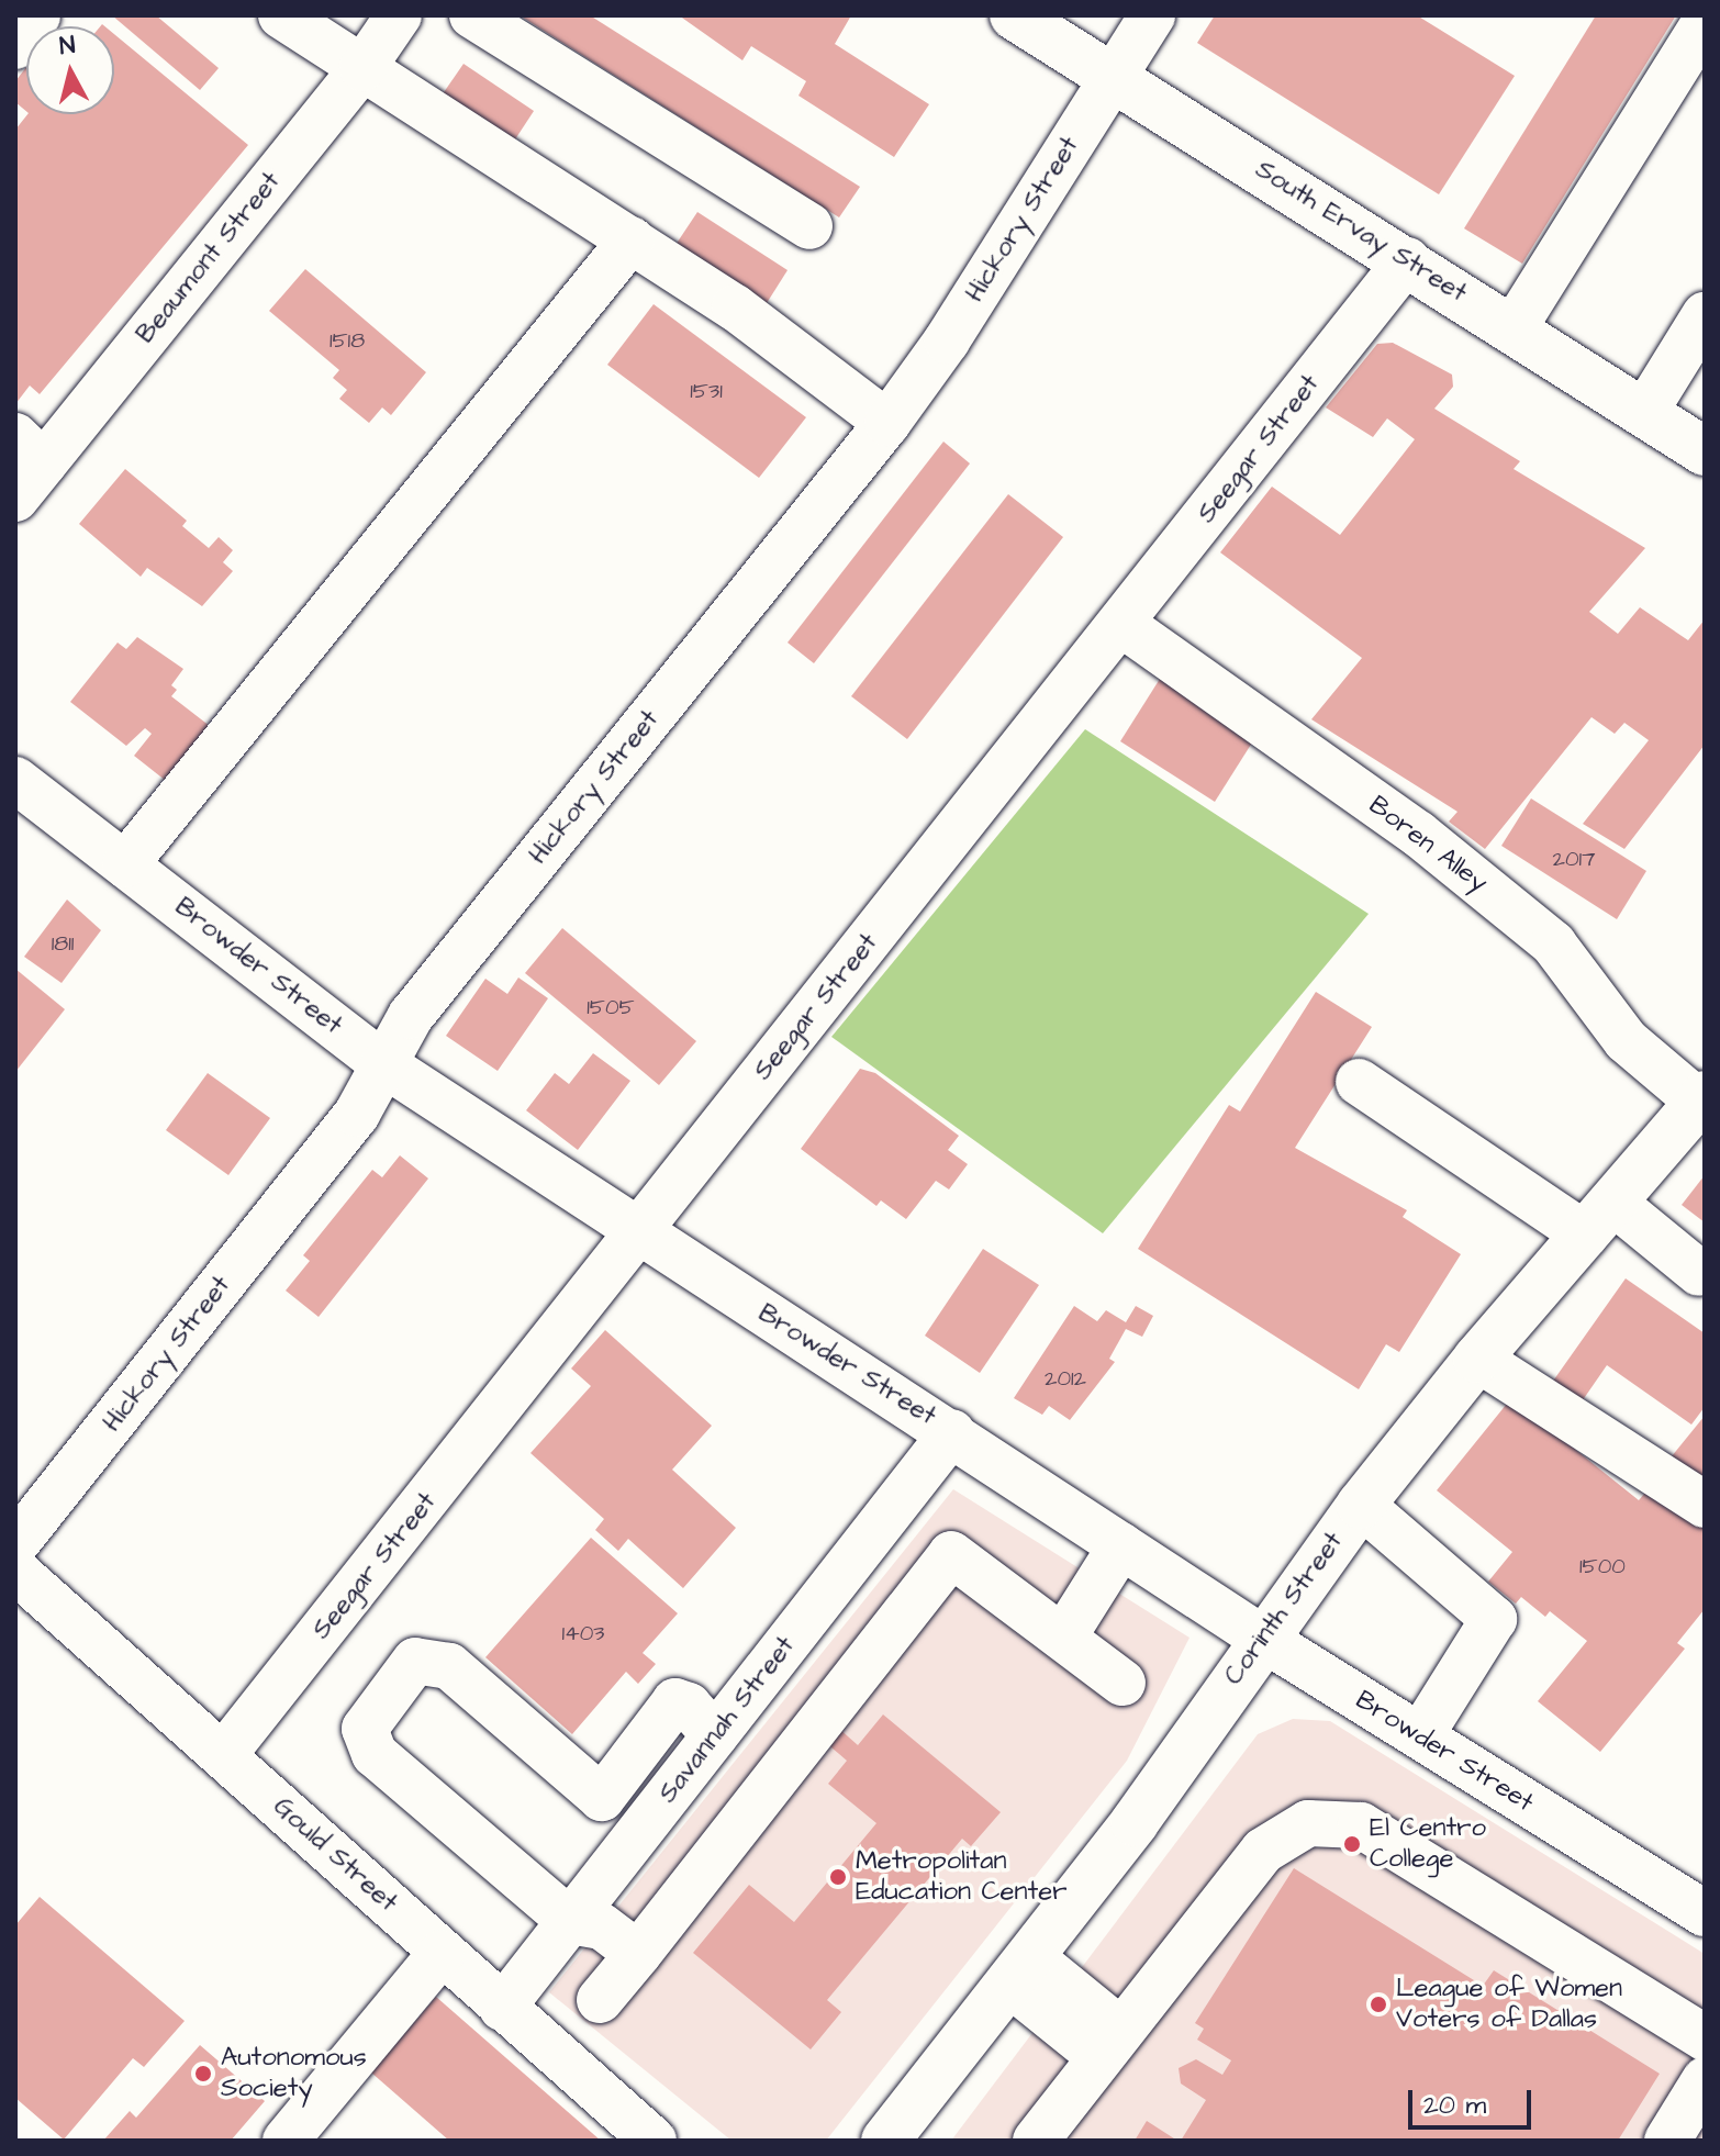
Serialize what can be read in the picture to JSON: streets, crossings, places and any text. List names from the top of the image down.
{
  "streets": {
    "main road": ["South Ervay Street", "Corinth Street"],
    "street": [
      "Hickory Street",
      "Beaumont Street",
      "Seegar Street",
      "Boren Alley",
      "Browder Street",
      "Savannah Street",
      "Gould Street"
    ]
  },
  "crossings": [
    ["Hickory Street", "South Ervay Street"],
    ["Hickory Street", "Browder Street"],
    ["South Ervay Street", "Seegar Street"],
    ["Seegar Street", "Boren Alley"],
    ["Seegar Street", "Browder Street"],
    ["Seegar Street", "Gould Street"],
    ["Boren Alley", "Corinth Street"],
    ["Browder Street", "Corinth Street"],
    ["Browder Street", "Savannah Street"],
    ["Savannah Street", "Gould Street"]
  ],
  "places": [
    "El Centro College",
    "Metropolitan Education Center",
    "League of Women Voters of Dallas",
    "Autonomous Society"
  ],
  "house_numbers": [
    "1518",
    "1531",
    "2017",
    "1811",
    "1505",
    "2012",
    "1500",
    "1403"
  ],
  "scale_bar": "20 m",
  "north": "top"
}
